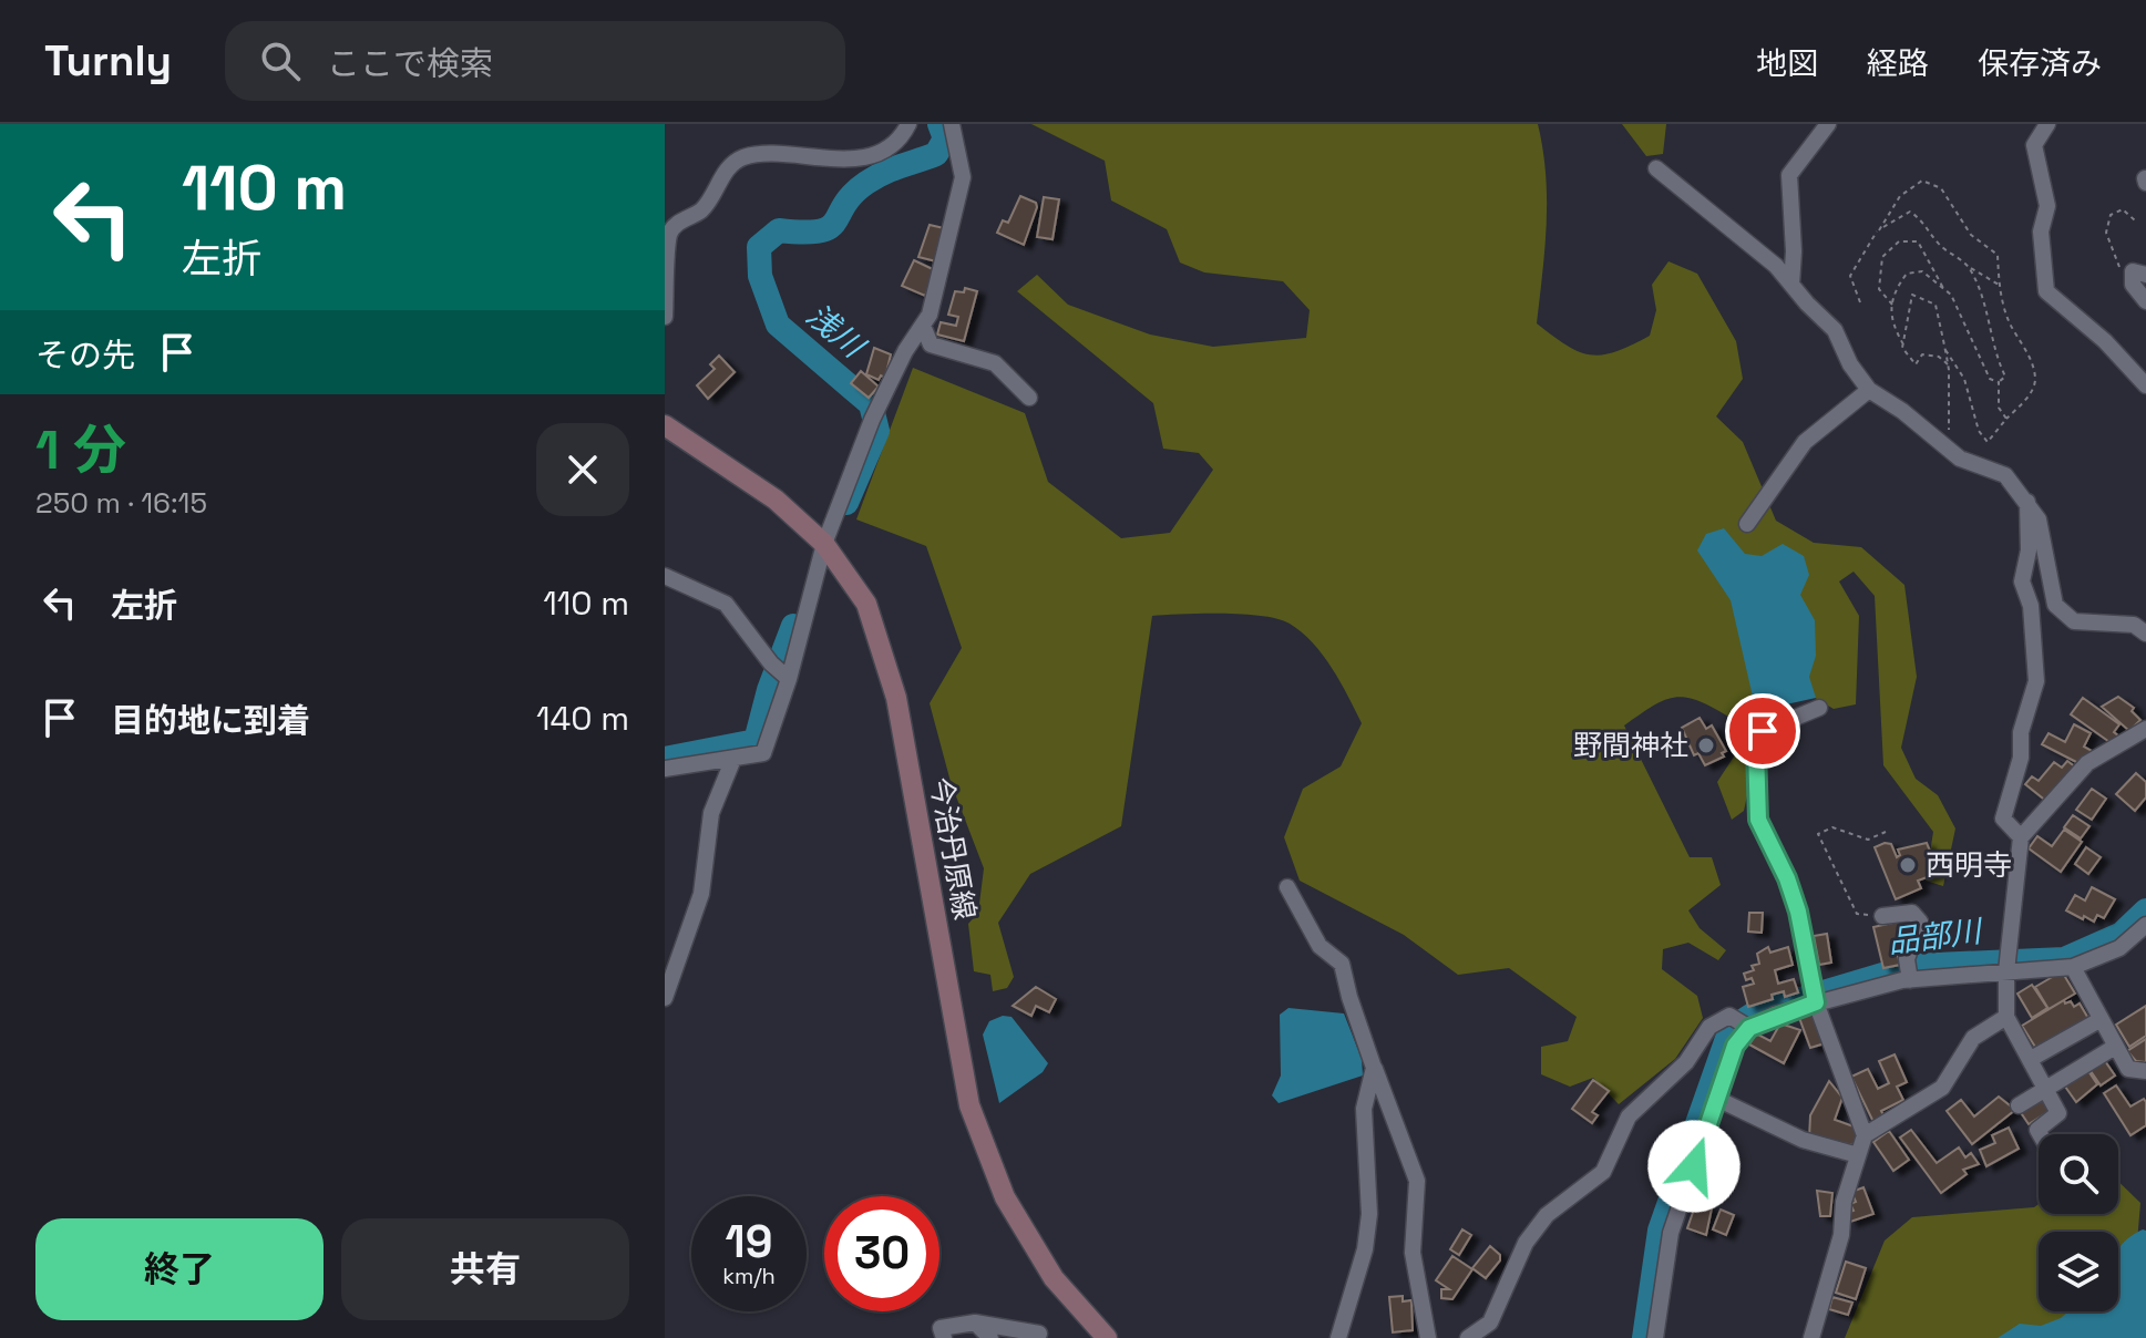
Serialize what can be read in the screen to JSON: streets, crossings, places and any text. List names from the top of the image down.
{
  "streets": {
    "main road": ["今治丹原線"]
  },
  "water": ["浅川", "品部川"],
  "places": ["野間神社", "西明寺"],
  "page": {
    "header": "Turnly",
    "search": "ここで検索",
    "nav": ["地図", "経路", "保存済み"],
    "turn": ["110 m", "左折"],
    "then": "その先",
    "heading": ["1 分", "250 m · 16:15"],
    "list": [
      {
        "name": "左折",
        "value": "110 m"
      },
      {
        "name": "目的地に到着",
        "value": "140 m"
      }
    ],
    "speed": "19 km/h",
    "limit": "30",
    "buttons": ["終了", "共有"]
  }
}
